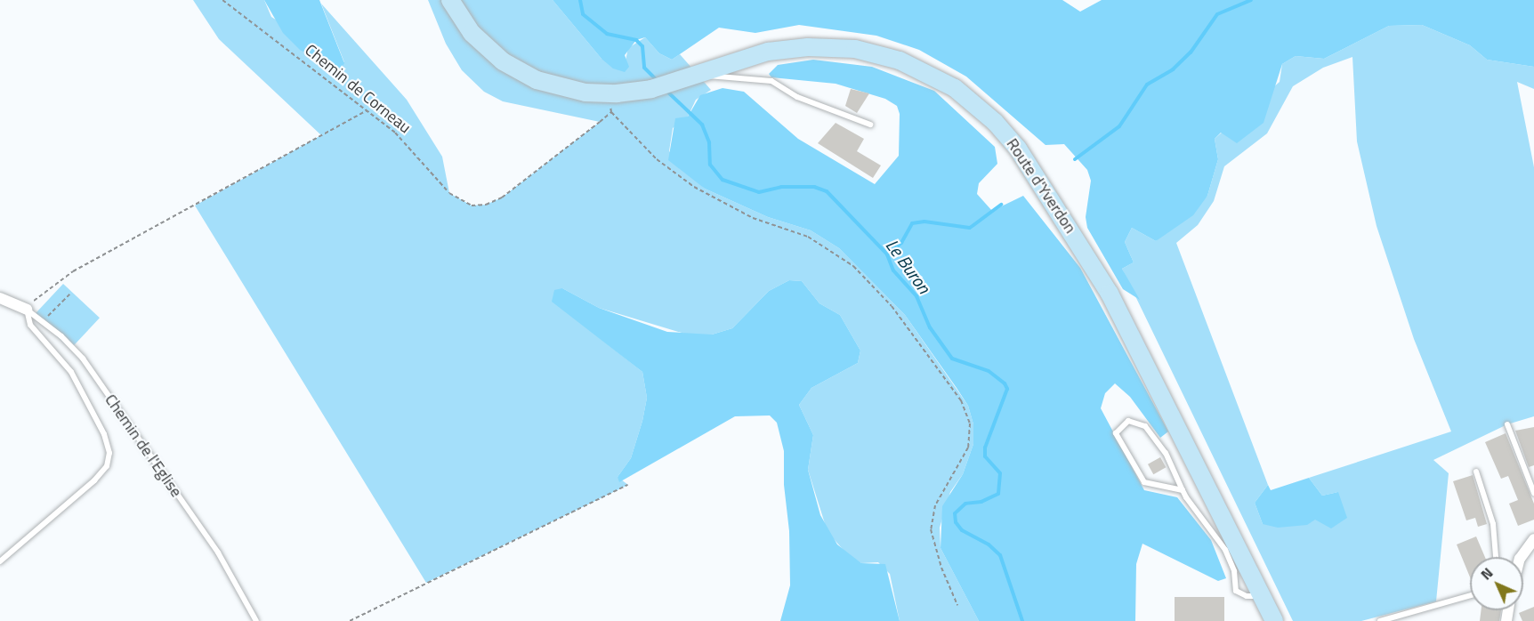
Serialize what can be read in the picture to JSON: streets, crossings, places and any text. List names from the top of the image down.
{
  "streets": {
    "main road": ["Route d'Yverdon"],
    "street": ["Chemin de l'Eglise"],
    "path": ["Chemin de Corneau"]
  },
  "water": ["Le Buron"],
  "north": "top left"
}
